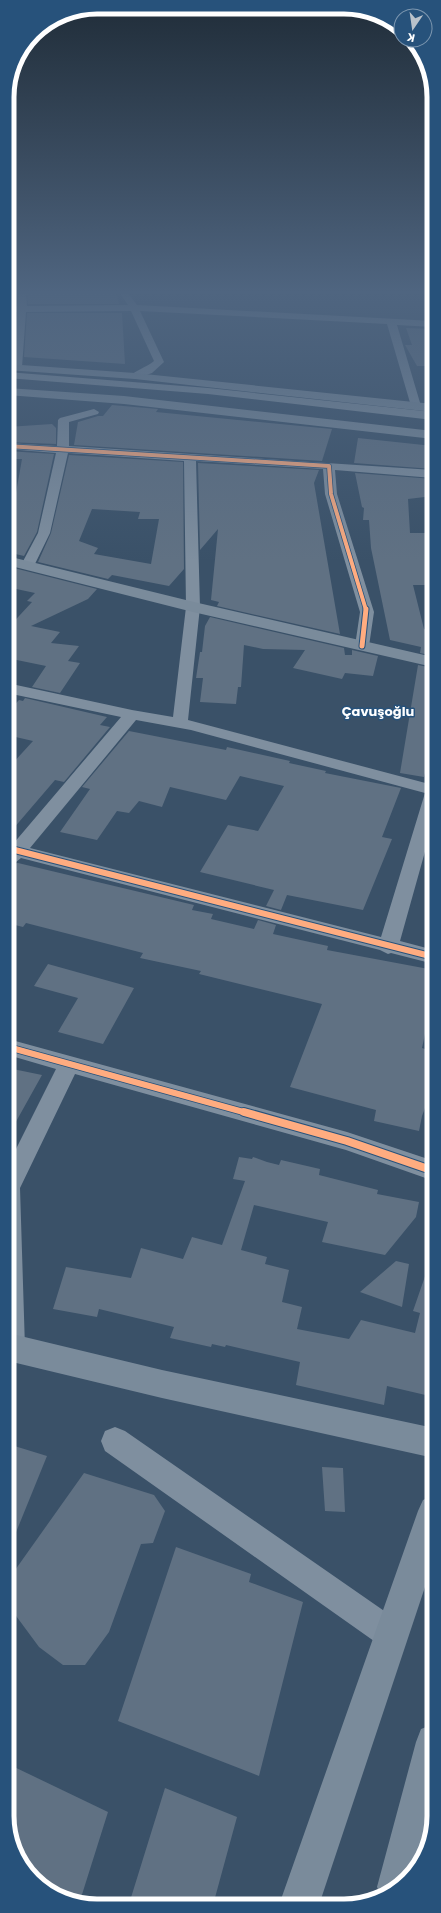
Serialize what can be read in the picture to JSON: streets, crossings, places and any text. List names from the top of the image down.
{
  "districts": ["Çavuşoğlu"],
  "north": "bottom"
}
